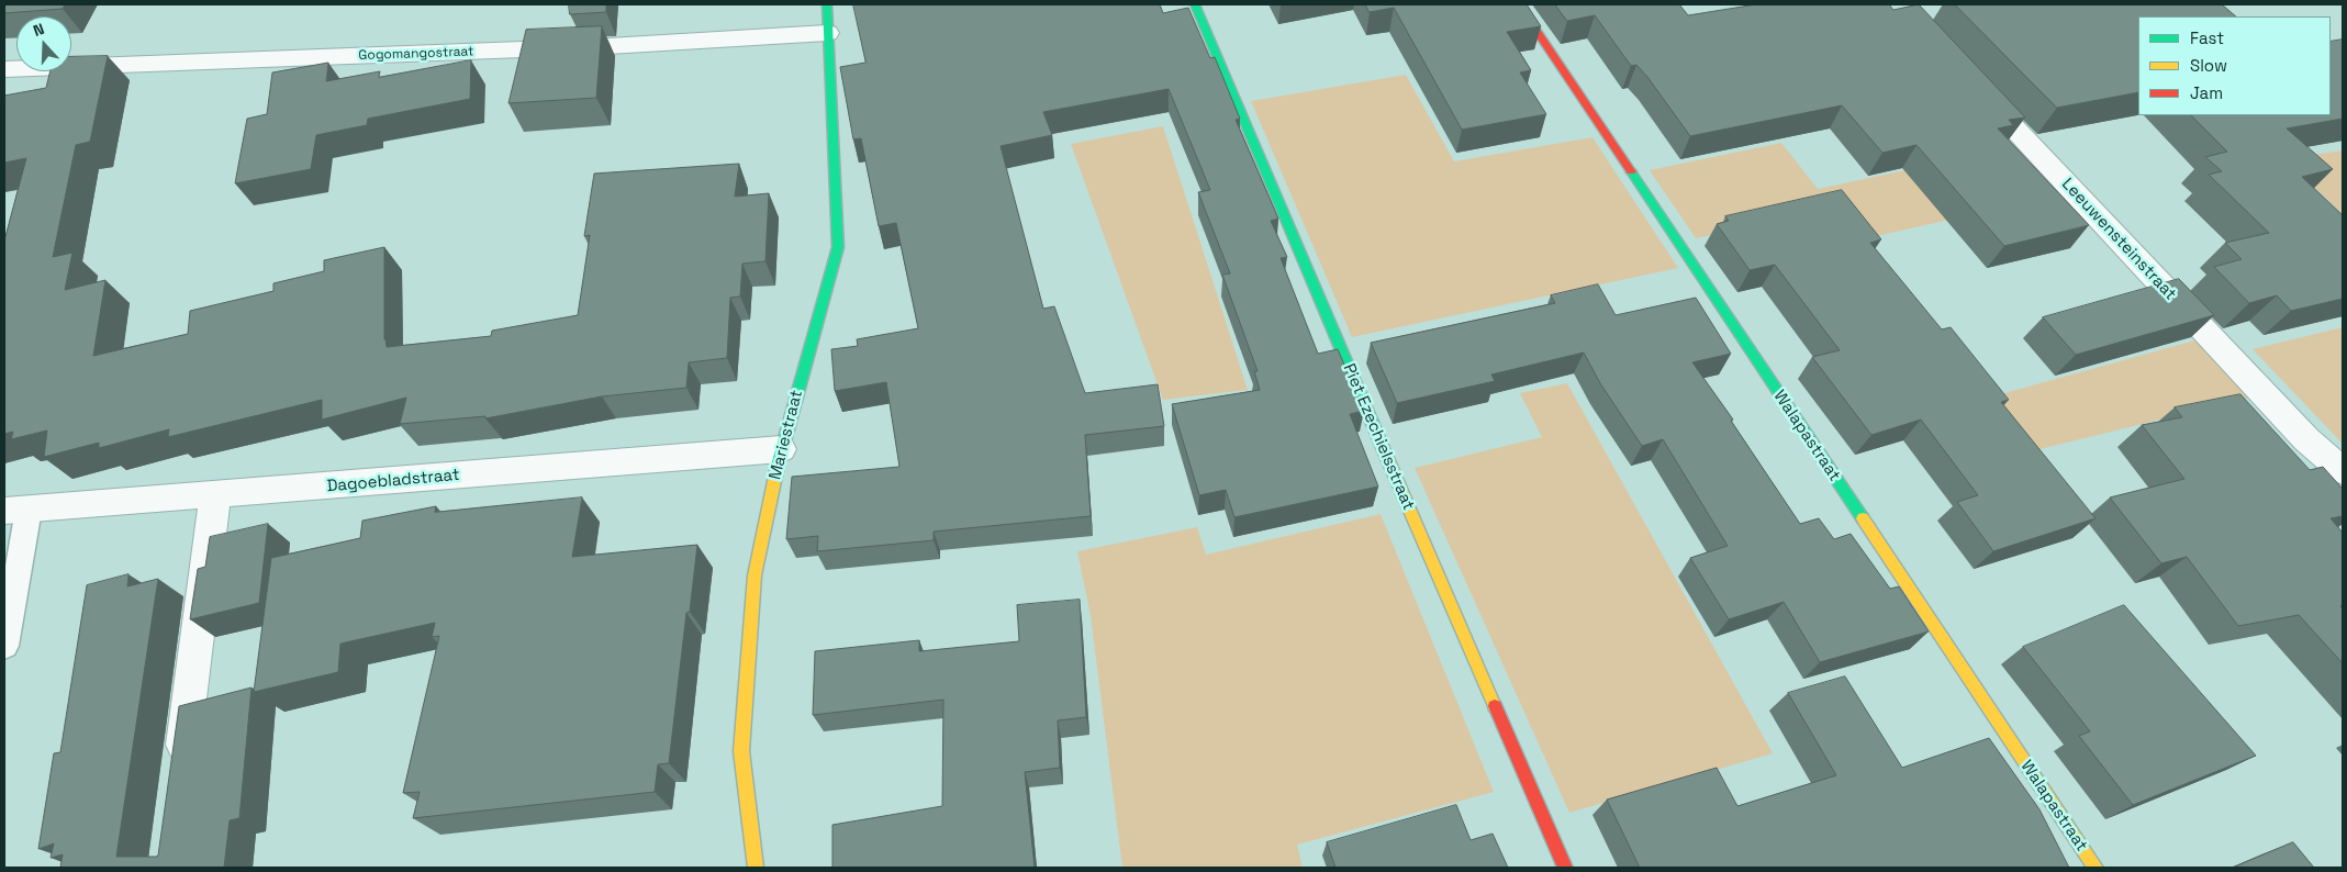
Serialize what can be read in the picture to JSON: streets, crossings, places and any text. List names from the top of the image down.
{
  "streets": {
    "street": [
      "Gogomangostraat",
      "Leeuwensteinstraat",
      "Mariestraat",
      "Walapastraat",
      "Piet Ezechielsstraat",
      "Dagoebladstraat"
    ]
  },
  "crossings": [
    ["Gogomangostraat", "Mariestraat"],
    ["Mariestraat", "Dagoebladstraat"]
  ],
  "legend": ["Fast", "Slow", "Jam"],
  "north": "top"
}
